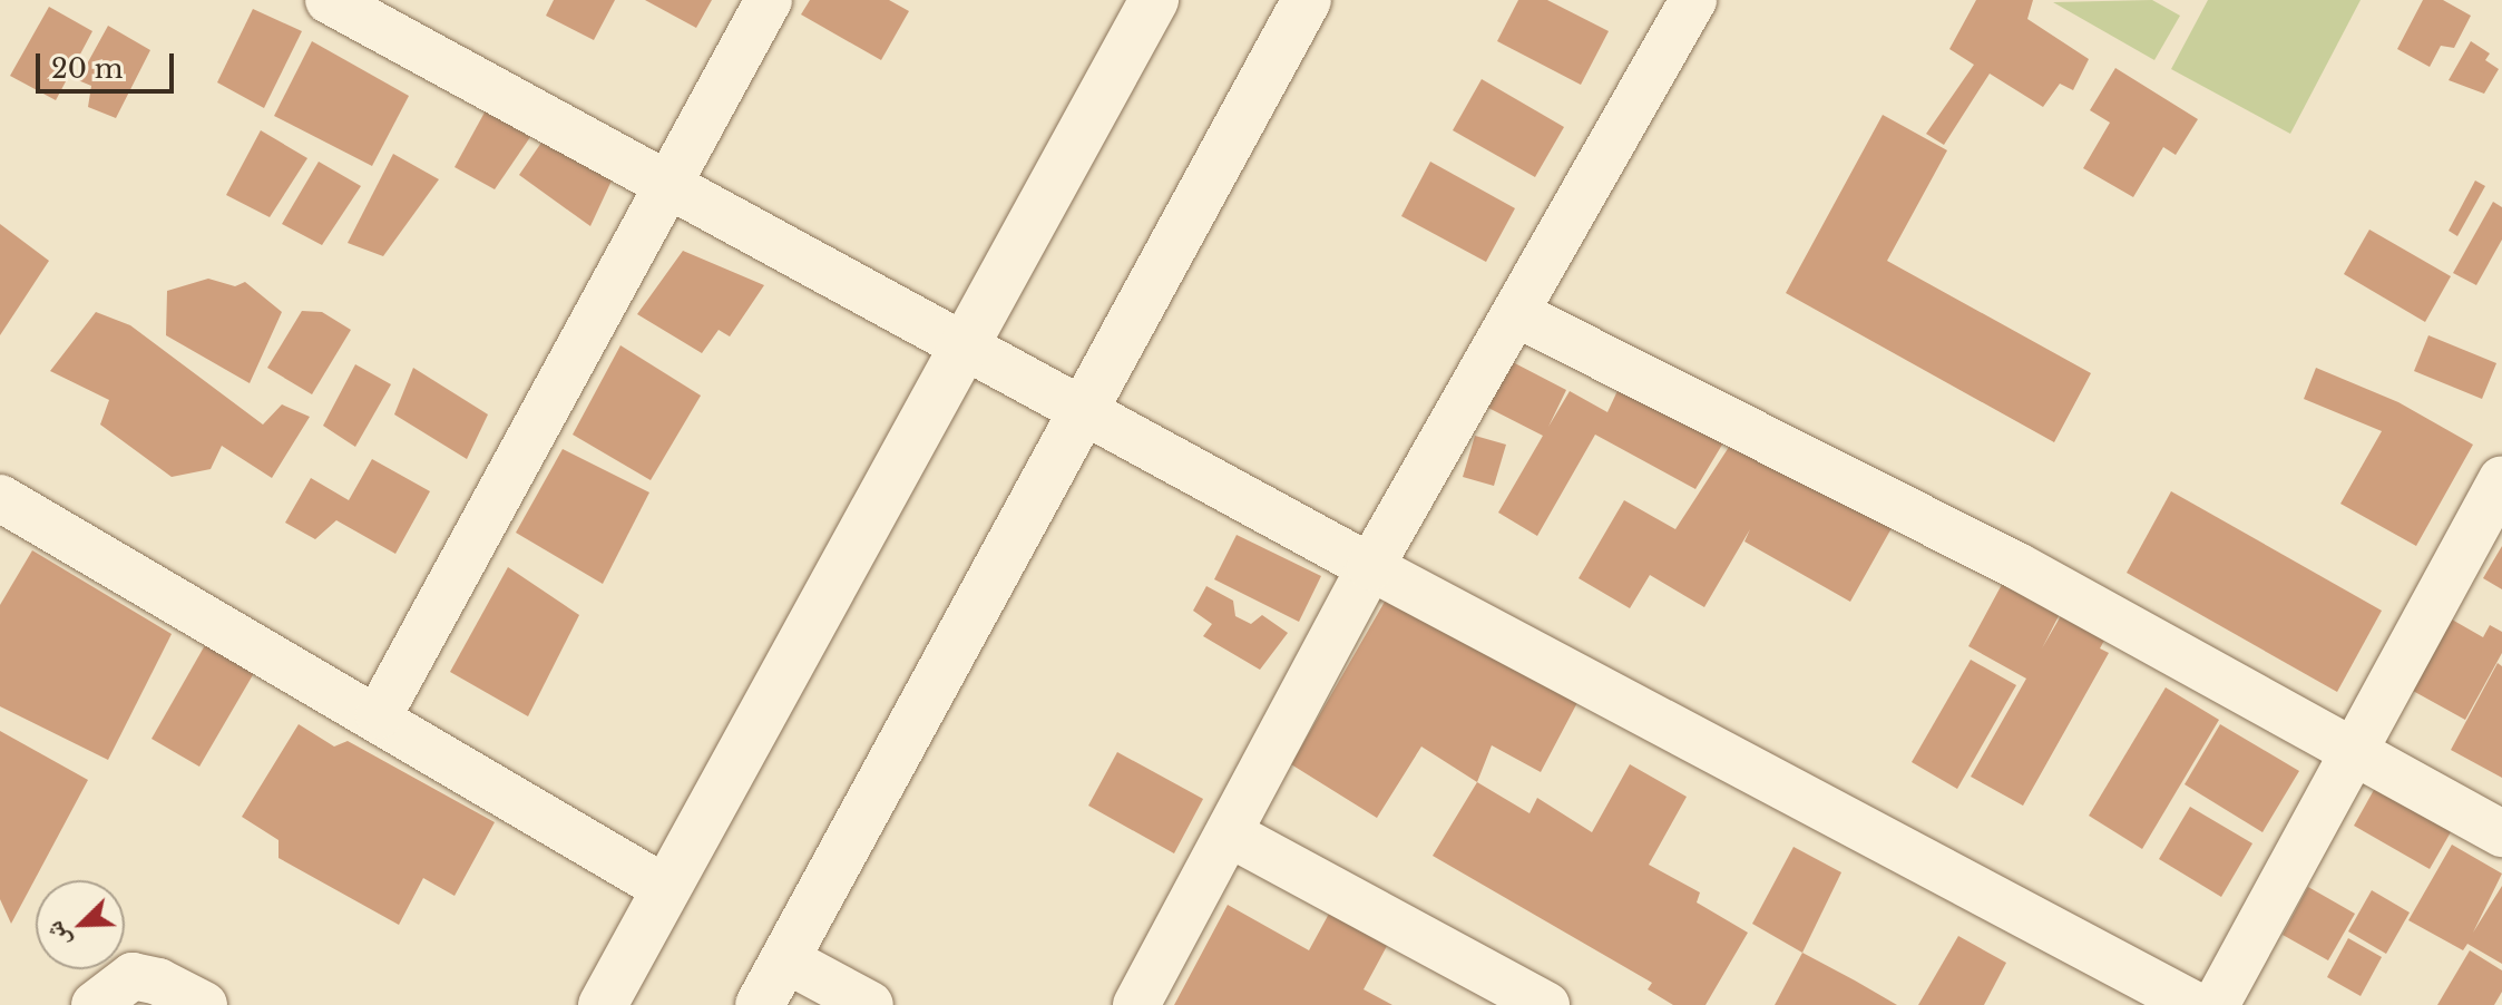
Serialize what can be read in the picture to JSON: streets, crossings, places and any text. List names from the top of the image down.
{
  "scale_bar": "20 m",
  "north": "bottom left"
}
